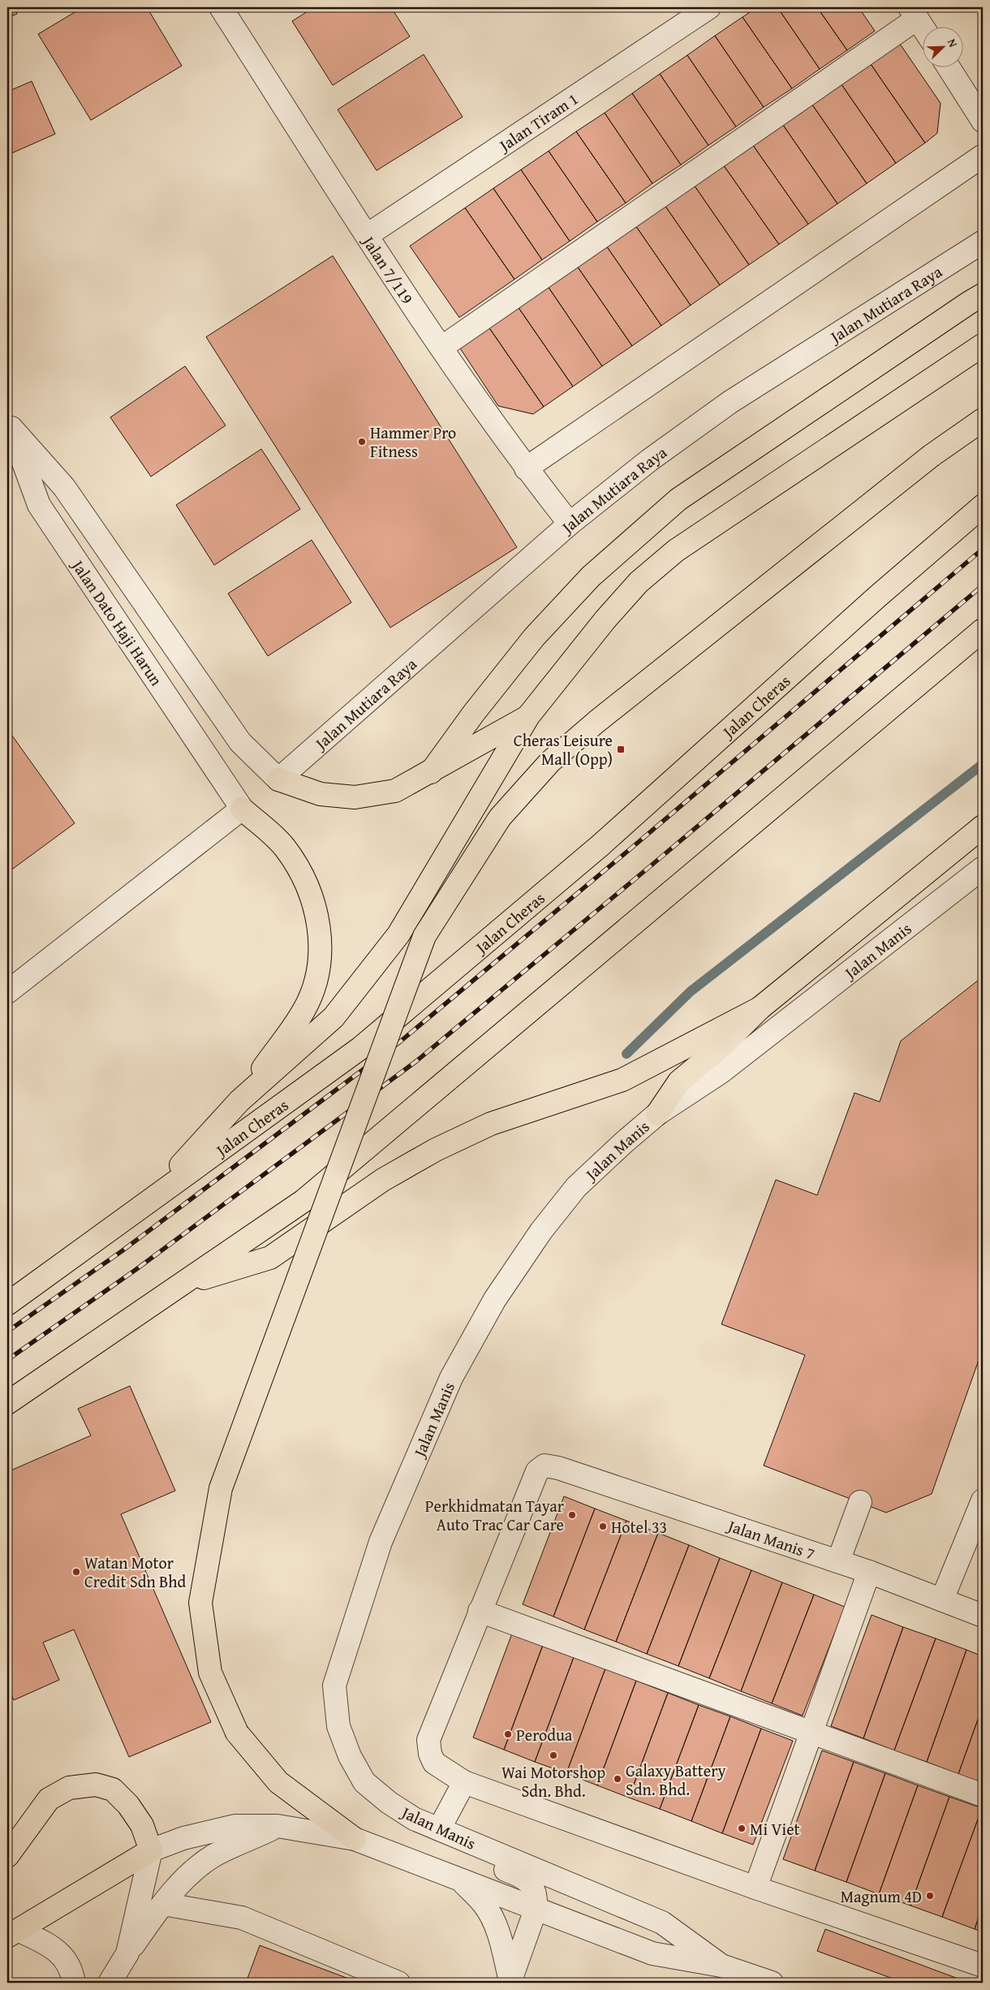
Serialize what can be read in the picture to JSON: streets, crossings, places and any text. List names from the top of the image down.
{
  "streets": {
    "highway": ["Jalan Cheras"],
    "street": [
      "Jalan Tiram 1",
      "Jalan 7/119",
      "Jalan Mutiara Raya",
      "Jalan Dato Haji Harun",
      "Jalan Manis",
      "Jalan Manis 7"
    ]
  },
  "crossings": [
    ["Jalan Tiram 1", "Jalan 7/119"],
    ["Jalan 7/119", "Jalan Mutiara Raya"],
    ["Jalan Mutiara Raya", "Jalan Dato Haji Harun"]
  ],
  "places": {
    "other": [
      "Hammer Pro Fitness",
      "Perkhidmatan Tayar Auto Trac Car Care",
      "Hotel 33",
      "Watan Motor Credit Sdn Bhd",
      "Perodua",
      "Wai Motorshop Sdn. Bhd.",
      "Galaxy Battery Sdn. Bhd.",
      "Mi Viet",
      "Magnum 4D"
    ],
    "transit": ["Cheras Leisure Mall (Opp)"]
  },
  "north": "top right"
}
